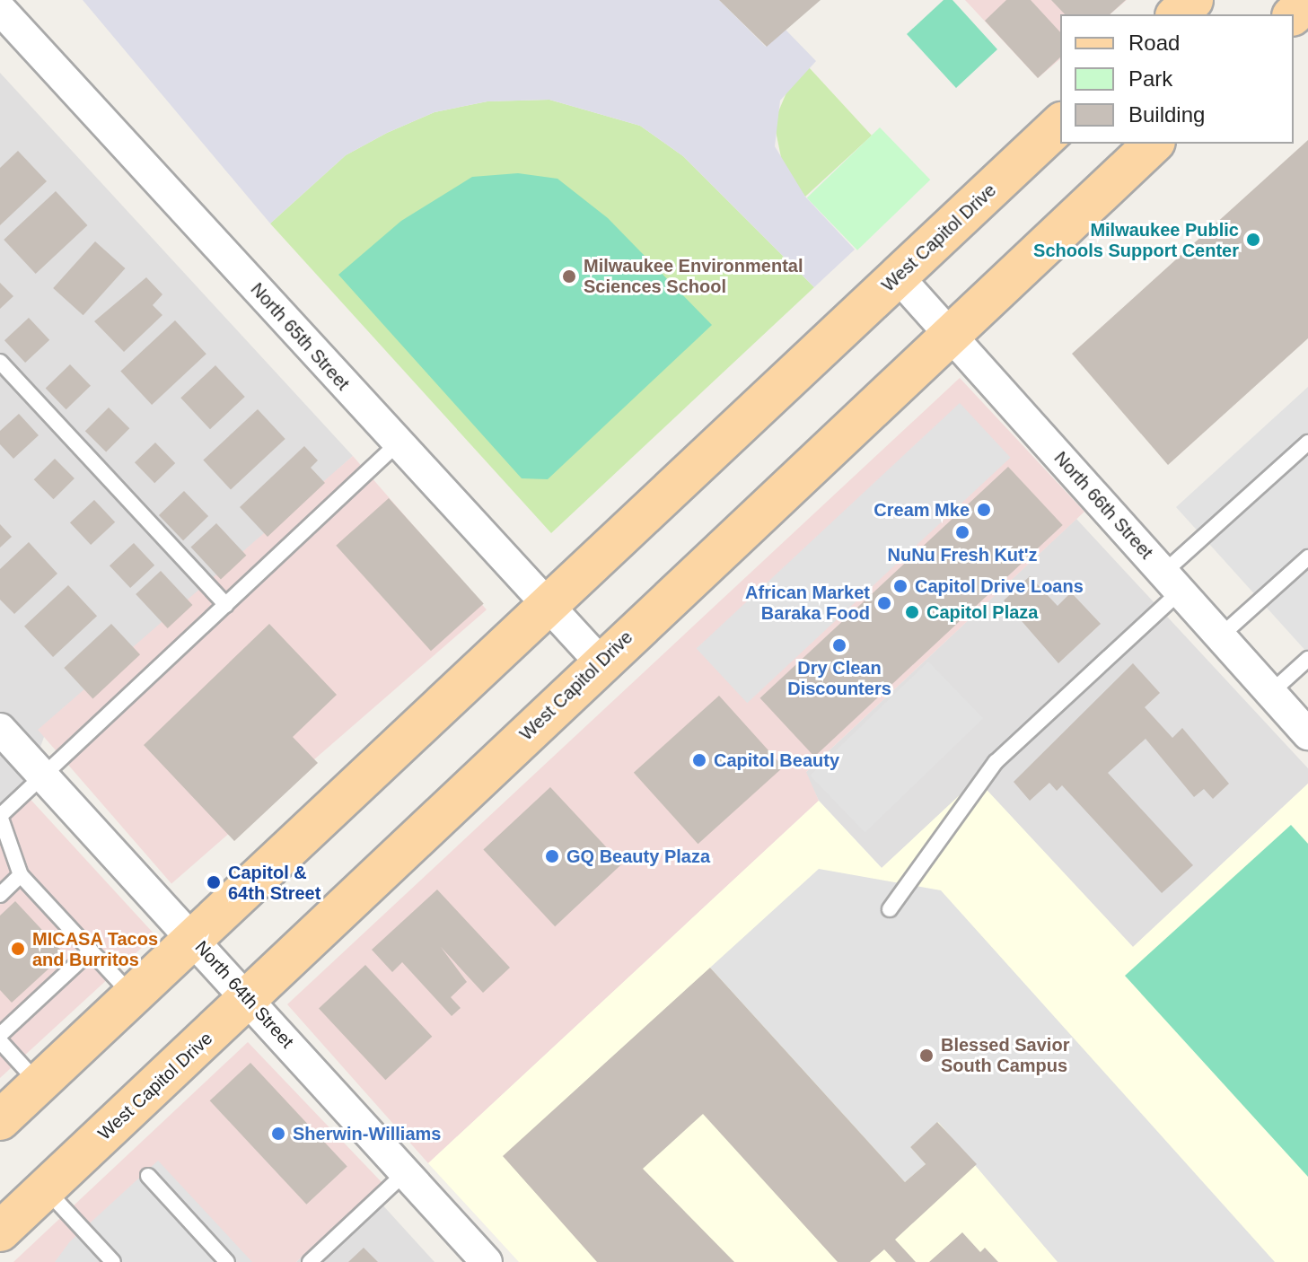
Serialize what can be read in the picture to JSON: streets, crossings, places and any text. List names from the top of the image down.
{
  "streets": {
    "main road": ["West Capitol Drive"],
    "street": ["North 65th Street", "North 66th Street", "North 64th Street"]
  },
  "crossings": [
    ["West Capitol Drive", "North 65th Street"],
    ["West Capitol Drive", "North 66th Street"],
    ["West Capitol Drive", "North 64th Street"]
  ],
  "places": [
    "Milwaukee Public Schools Support Center",
    "Milwaukee Environmental Sciences School",
    "Cream Mke",
    "NuNu Fresh Kut'z",
    "Capitol Drive Loans",
    "African Market Baraka Food",
    "Capitol Plaza",
    "Dry Clean Discounters",
    "Capitol Beauty",
    "GQ Beauty Plaza",
    "Capitol & 64th Street",
    "MICASA Tacos and Burritos",
    "Blessed Savior South Campus",
    "Sherwin-Williams"
  ],
  "legend": ["Road", "Park", "Building"]
}
